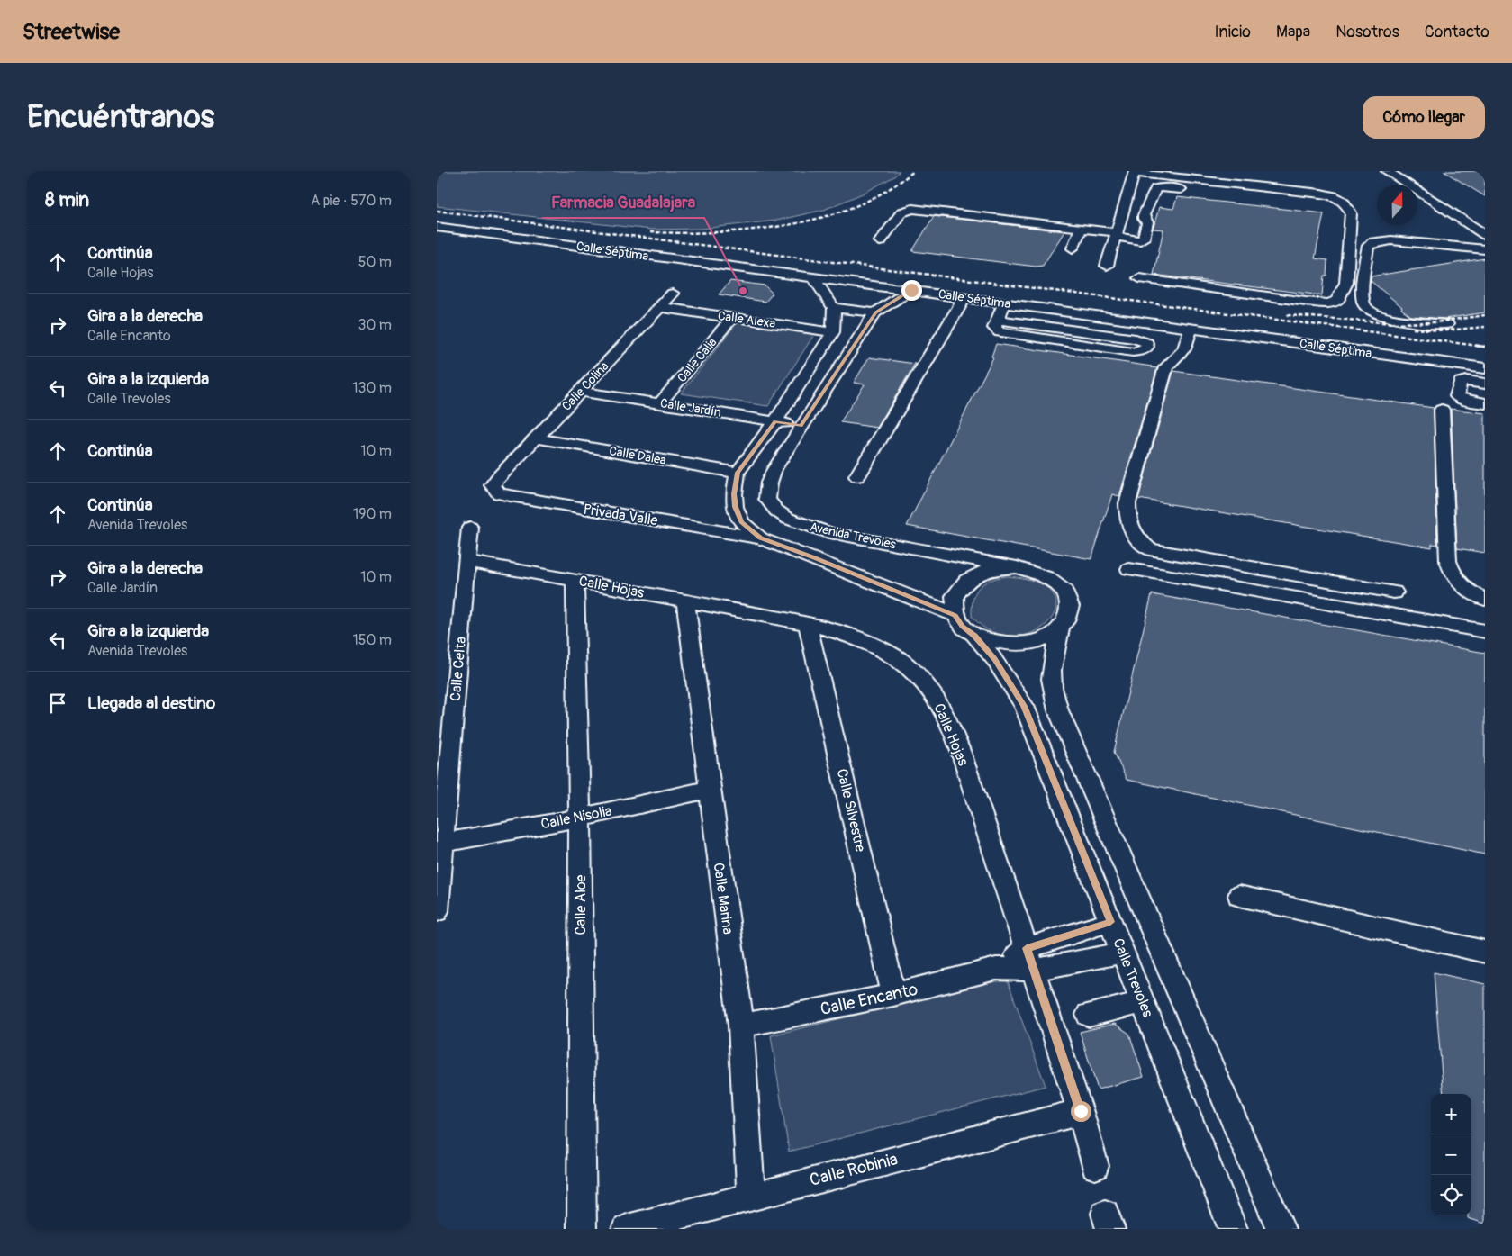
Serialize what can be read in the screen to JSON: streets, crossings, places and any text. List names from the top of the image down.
{
  "streets": {
    "street": [
      "Calle Séptima",
      "Calle Alexa",
      "Calle Calia",
      "Calle Colina",
      "Calle Jardín",
      "Calle Dalea",
      "Privada Valle",
      "Avenida Trevoles",
      "Calle Hojas",
      "Calle Celta",
      "Calle Silvestre",
      "Calle Nisolia",
      "Calle Marina",
      "Calle Aloe",
      "Calle Trevoles",
      "Calle Encanto",
      "Calle Robinia"
    ]
  },
  "crossings": [
    ["Calle Séptima", "Avenida Trevoles"],
    ["Calle Alexa", "Calle Calia"],
    ["Calle Alexa", "Calle Colina"],
    ["Calle Alexa", "Avenida Trevoles"],
    ["Calle Calia", "Calle Jardín"],
    ["Calle Colina", "Calle Jardín"],
    ["Calle Colina", "Calle Dalea"],
    ["Calle Colina", "Privada Valle"],
    ["Calle Jardín", "Avenida Trevoles"],
    ["Calle Dalea", "Avenida Trevoles"],
    ["Privada Valle", "Avenida Trevoles"],
    ["Avenida Trevoles", "Calle Trevoles"],
    ["Calle Hojas", "Calle Celta"],
    ["Calle Hojas", "Calle Silvestre"],
    ["Calle Hojas", "Calle Marina"],
    ["Calle Hojas", "Calle Aloe"],
    ["Calle Hojas", "Calle Encanto"],
    ["Calle Hojas", "Calle Robinia"],
    ["Calle Celta", "Calle Nisolia"],
    ["Calle Silvestre", "Calle Encanto"],
    ["Calle Nisolia", "Calle Marina"],
    ["Calle Nisolia", "Calle Aloe"],
    ["Calle Marina", "Calle Encanto"],
    ["Calle Marina", "Calle Robinia"],
    ["Calle Trevoles", "Calle Encanto"]
  ],
  "places": ["Farmacia Guadalajara"],
  "north": "top",
  "page": {
    "header": "Streetwise",
    "nav": [
      "Inicio",
      "Mapa",
      "Nosotros",
      "Contacto"
    ],
    "buttons": "Cómo llegar",
    "title": "Encuéntranos",
    "heading": ["8 min", "A pie · 570 m"],
    "list": [
      ["Continúa", "Calle Hojas", "50 m"],
      ["Gira a la derecha", "Calle Encanto", "30 m"],
      ["Gira a la izquierda", "Calle Trevoles", "130 m"],
      ["Continúa", "10 m"],
      ["Continúa", "Avenida Trevoles", "190 m"],
      ["Gira a la derecha", "Calle Jardín", "10 m"],
      ["Gira a la izquierda", "Avenida Trevoles", "150 m"],
      "Llegada al destino"
    ],
    "map_buttons": ["+", "−"]
  }
}
